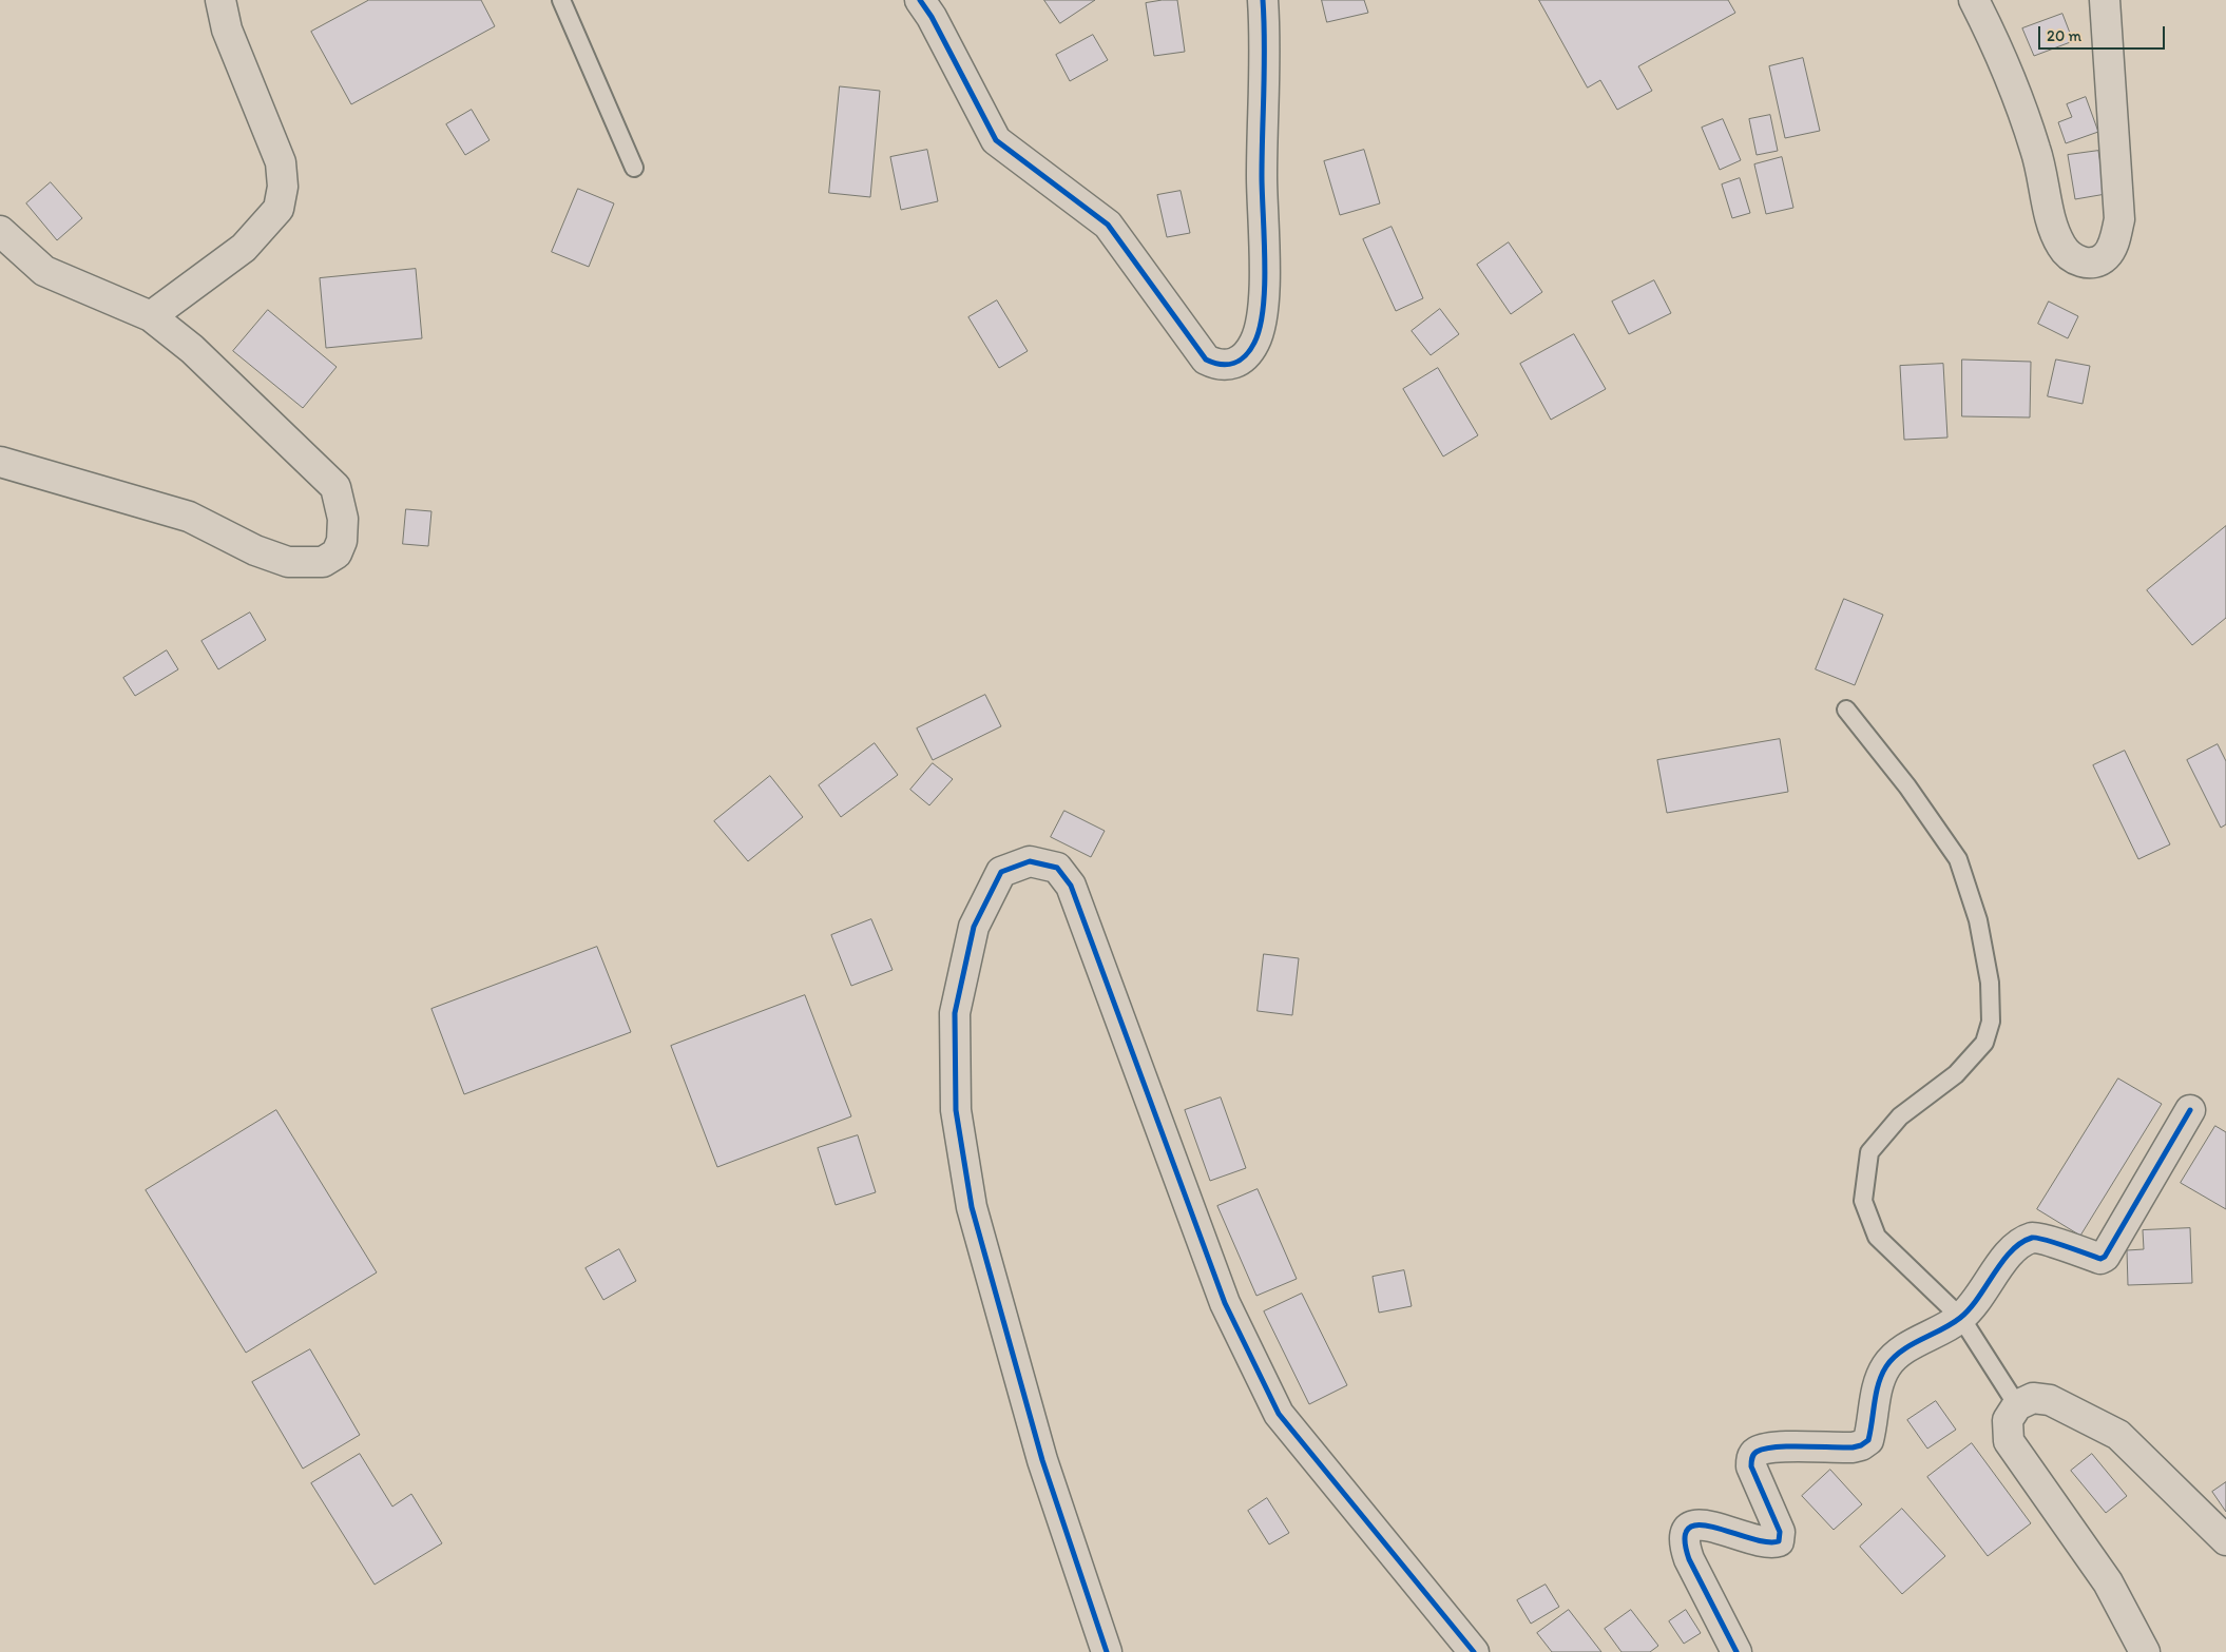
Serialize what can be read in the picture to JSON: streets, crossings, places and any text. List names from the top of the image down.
{
  "scale_bar": "20 m"
}
